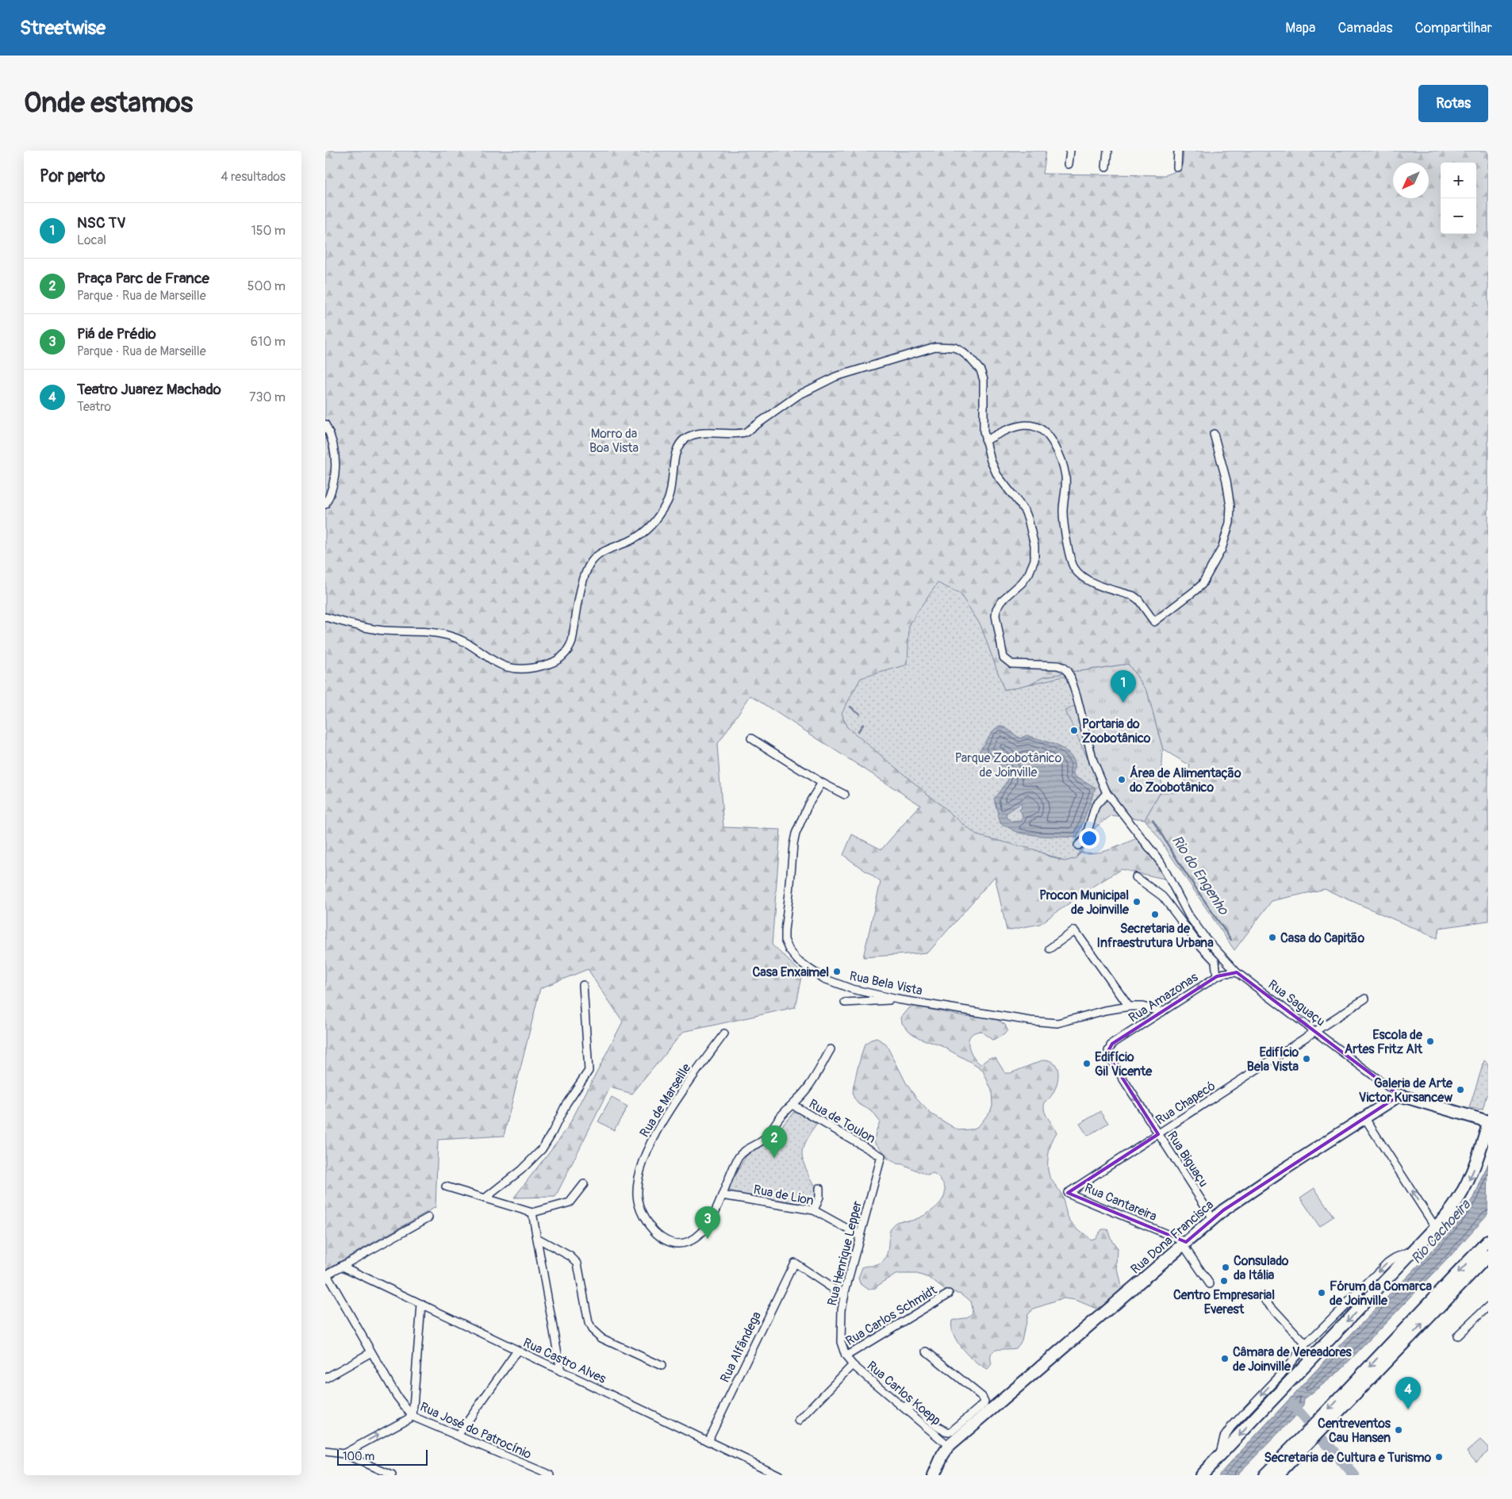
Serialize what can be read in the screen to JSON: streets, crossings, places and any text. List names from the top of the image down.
{
  "streets": {
    "main road": ["Rua Dona Francisca"],
    "street": [
      "Rua Bela Vista",
      "Rua Amazonas",
      "Rua Saguaçu",
      "Rua de Marseille",
      "Rua Chapecó",
      "Rua de Toulon",
      "Rua Biguaçu",
      "Rua de Lion",
      "Rua Cantareira",
      "Rua Henrique Lepper",
      "Rua Carlos Schmidt",
      "Rua Alfândega",
      "Rua Castro Alves",
      "Rua Carlos Koepp",
      "Rua José do Patrocínio"
    ]
  },
  "crossings": [
    ["Rua Bela Vista", "Rua Amazonas"],
    ["Rua Amazonas", "Rua Saguaçu"],
    ["Rua Amazonas", "Rua Biguaçu"],
    ["Rua Saguaçu", "Rua Chapecó"],
    ["Rua Saguaçu", "Rua Dona Francisca"],
    ["Rua de Marseille", "Rua de Toulon"],
    ["Rua de Marseille", "Rua de Lion"],
    ["Rua Chapecó", "Rua Biguaçu"],
    ["Rua Chapecó", "Rua Cantareira"],
    ["Rua de Toulon", "Rua Henrique Lepper"],
    ["Rua Biguaçu", "Rua Dona Francisca"],
    ["Rua de Lion", "Rua Henrique Lepper"],
    ["Rua Cantareira", "Rua Dona Francisca"],
    ["Rua Dona Francisca", "Rua Carlos Koepp"],
    ["Rua Henrique Lepper", "Rua Carlos Schmidt"],
    ["Rua Henrique Lepper", "Rua Alfândega"],
    ["Rua Henrique Lepper", "Rua Carlos Koepp"],
    ["Rua Carlos Schmidt", "Rua Carlos Koepp"],
    ["Rua Alfândega", "Rua Castro Alves"]
  ],
  "one_way": ["Rua Amazonas", "Rua Saguaçu", "Rua Biguaçu"],
  "water": ["Rio do Engenho", "Rio Cachoeira"],
  "parks": ["Morro da Boa Vista", "Parque Zoobotânico de Joinville"],
  "places": [
    "Portaria do Zoobotânico",
    "Área de Alimentação do Zoobotânico",
    "Procon Municipal de Joinville",
    "Secretaria de Infraestrutura Urbana",
    "Casa do Capitão",
    "Casa Enxaimel",
    "Escola de Artes Fritz Alt",
    "Edifício Bela Vista",
    "Edifício Gil Vicente",
    "Galeria de Arte Victor Kursancew",
    "Consulado da Itália",
    "Centro Empresarial Everest",
    "Fórum da Comarca de Joinville",
    "Câmara de Vereadores de Joinville",
    "Centreventos Cau Hansen",
    "Secretaria de Cultura e Turismo"
  ],
  "scale_bar": "100 m",
  "north": "bottom left",
  "page": {
    "header": "Streetwise",
    "nav": ["Mapa", "Camadas", "Compartilhar"],
    "buttons": "Rotas",
    "title": "Onde estamos",
    "heading": ["Por perto", "4 resultados"],
    "map_buttons": ["+", "−"],
    "list": [
      {
        "mark": "1",
        "name": "NSC TV",
        "note": "Local",
        "value": "150 m"
      },
      {
        "mark": "2",
        "name": "Praça Parc de France",
        "note": "Parque · Rua de Marseille",
        "value": "500 m"
      },
      {
        "mark": "3",
        "name": "Piá de Prédio",
        "note": "Parque · Rua de Marseille",
        "value": "610 m"
      },
      {
        "mark": "4",
        "name": "Teatro Juarez Machado",
        "note": "Teatro",
        "value": "730 m"
      }
    ],
    "pins": [
      "1",
      "2",
      "3",
      "4"
    ],
    "scale": "100 m"
  }
}
